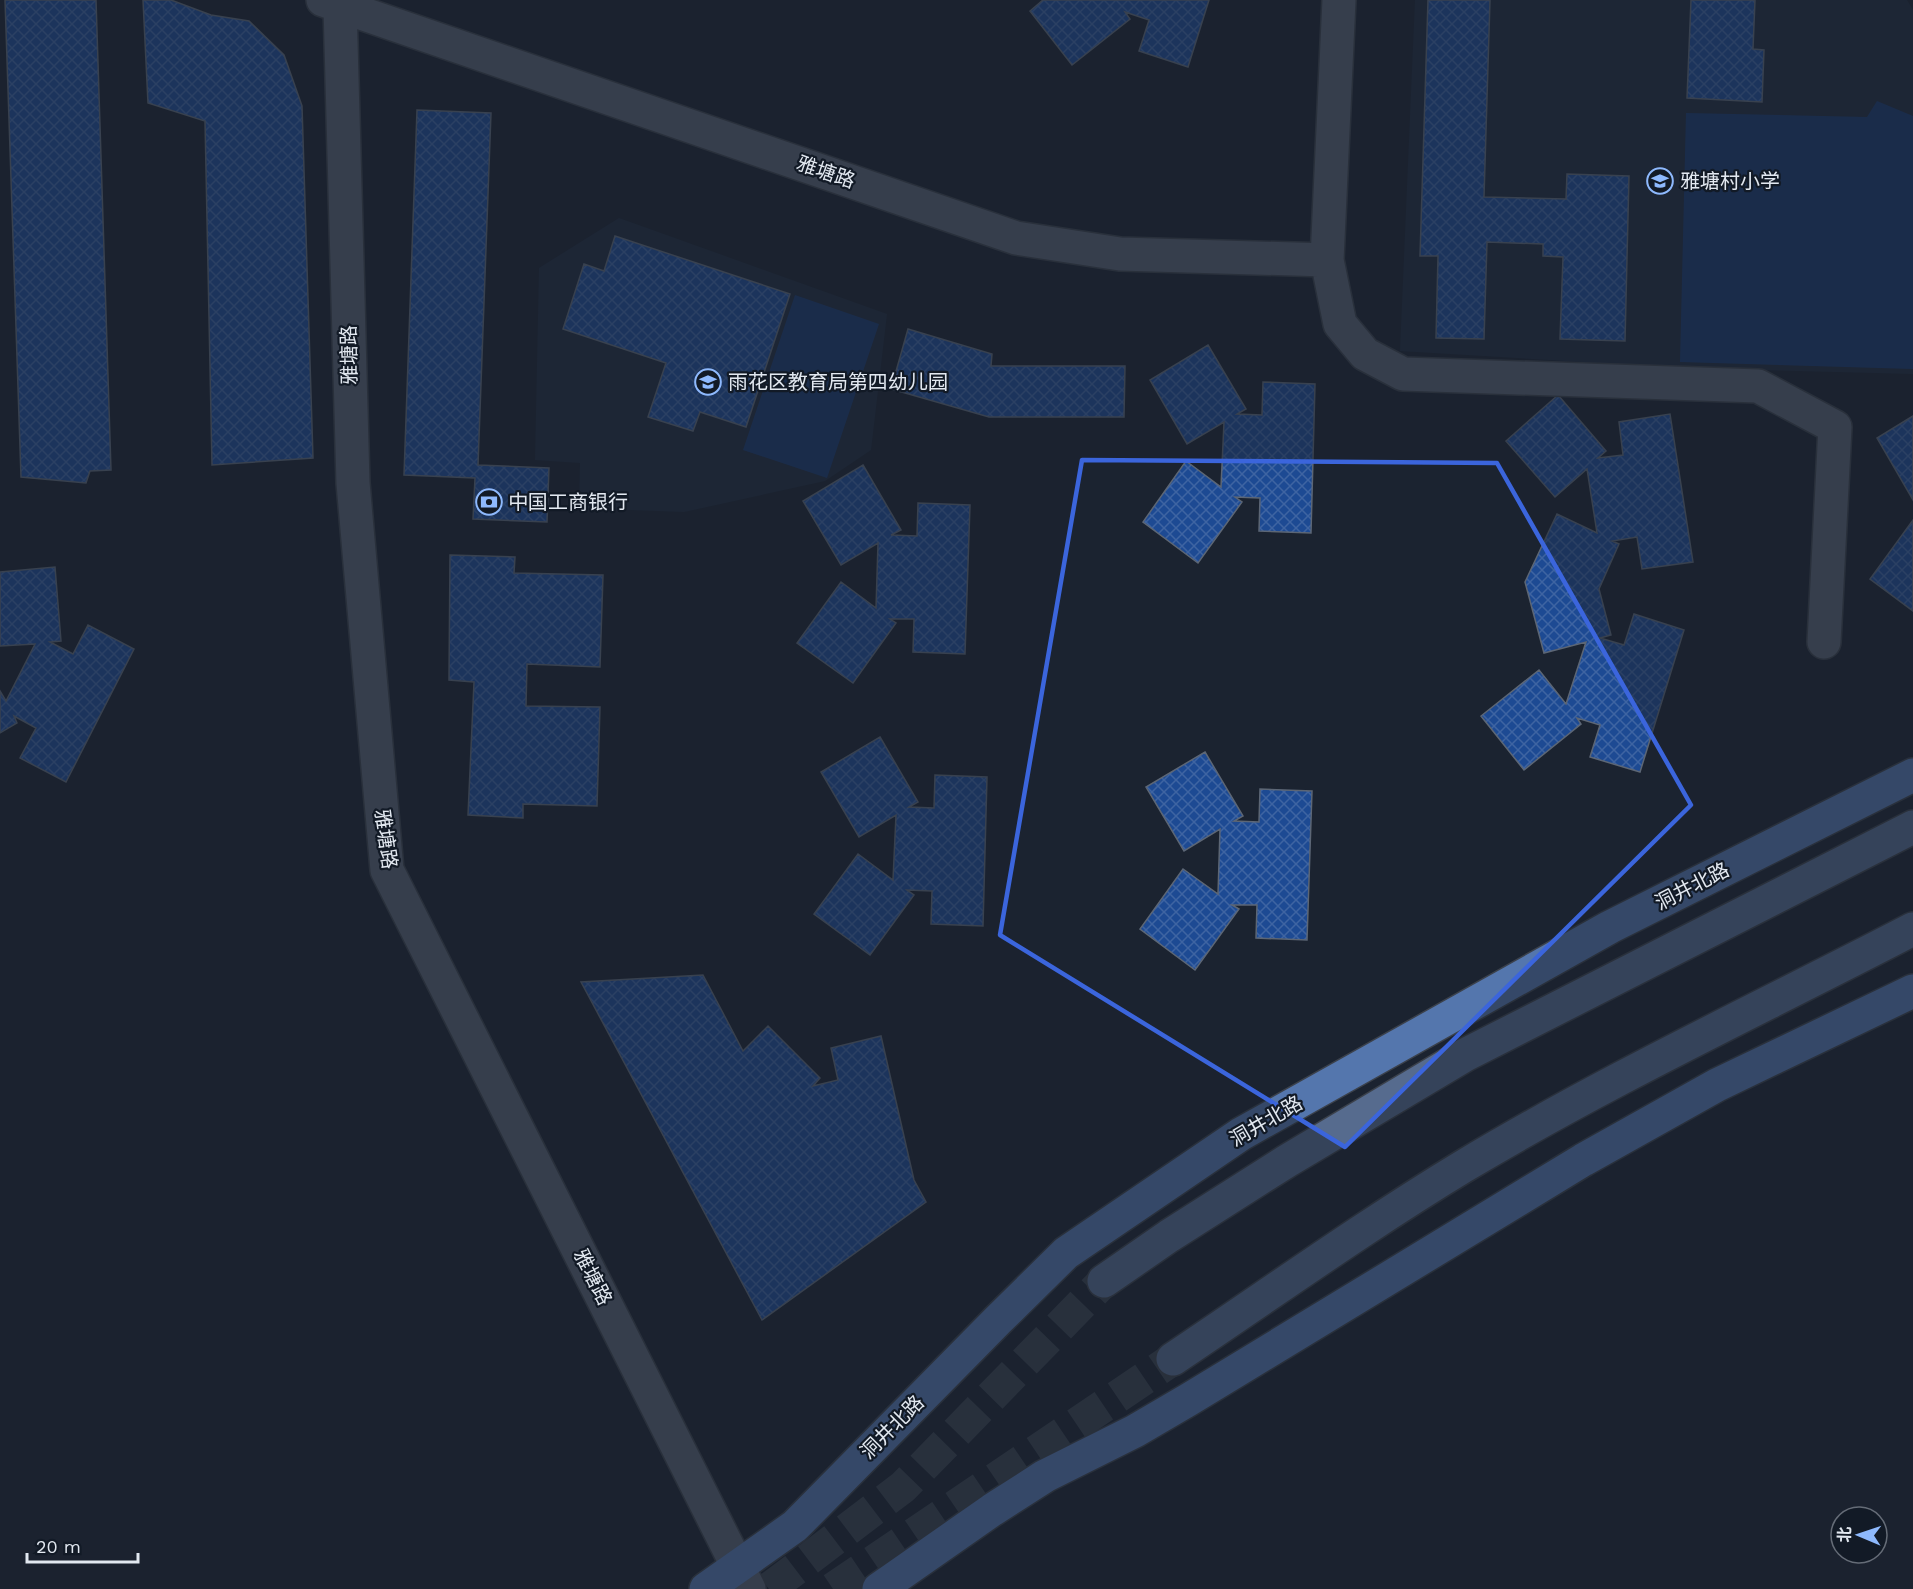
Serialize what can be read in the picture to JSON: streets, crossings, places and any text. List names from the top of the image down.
{
  "streets": {
    "main road": ["洞井北路"],
    "street": ["雅塘路"]
  },
  "crossings": [
    ["雅塘路", "洞井北路"]
  ],
  "places": {
    "school or university": ["雅塘村小学", "雨花区教育局第四幼儿园"],
    "bank": ["中国工商银行"]
  },
  "scale_bar": "20 m",
  "north": "left"
}
